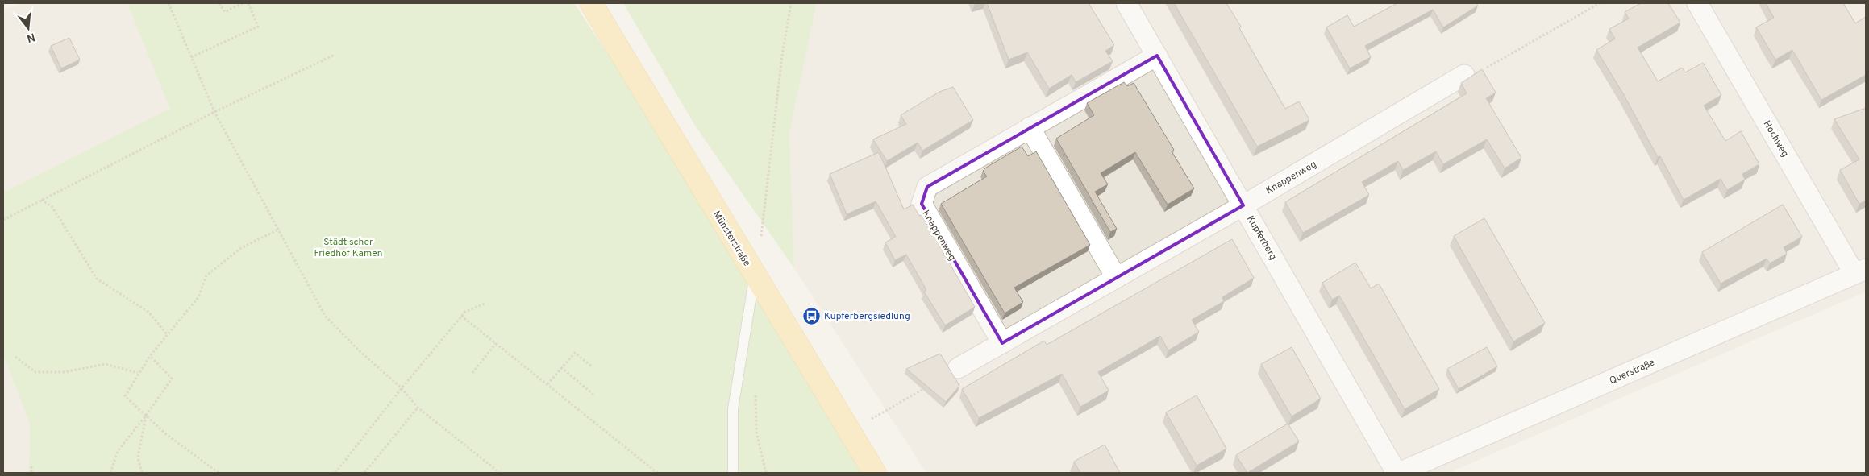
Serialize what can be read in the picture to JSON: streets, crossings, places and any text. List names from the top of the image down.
{
  "streets": {
    "main road": ["Münsterstraße"],
    "street": [
      "Hochweg",
      "Knappenweg",
      "Kupferberg",
      "Querstraße"
    ]
  },
  "crossings": [
    ["Hochweg", "Querstraße"],
    ["Knappenweg", "Kupferberg"],
    ["Kupferberg", "Querstraße"]
  ],
  "parks": ["Städtischer Friedhof Kamen"],
  "places": {
    "bus stop": ["Kupferbergsiedlung"]
  },
  "north": "bottom"
}
